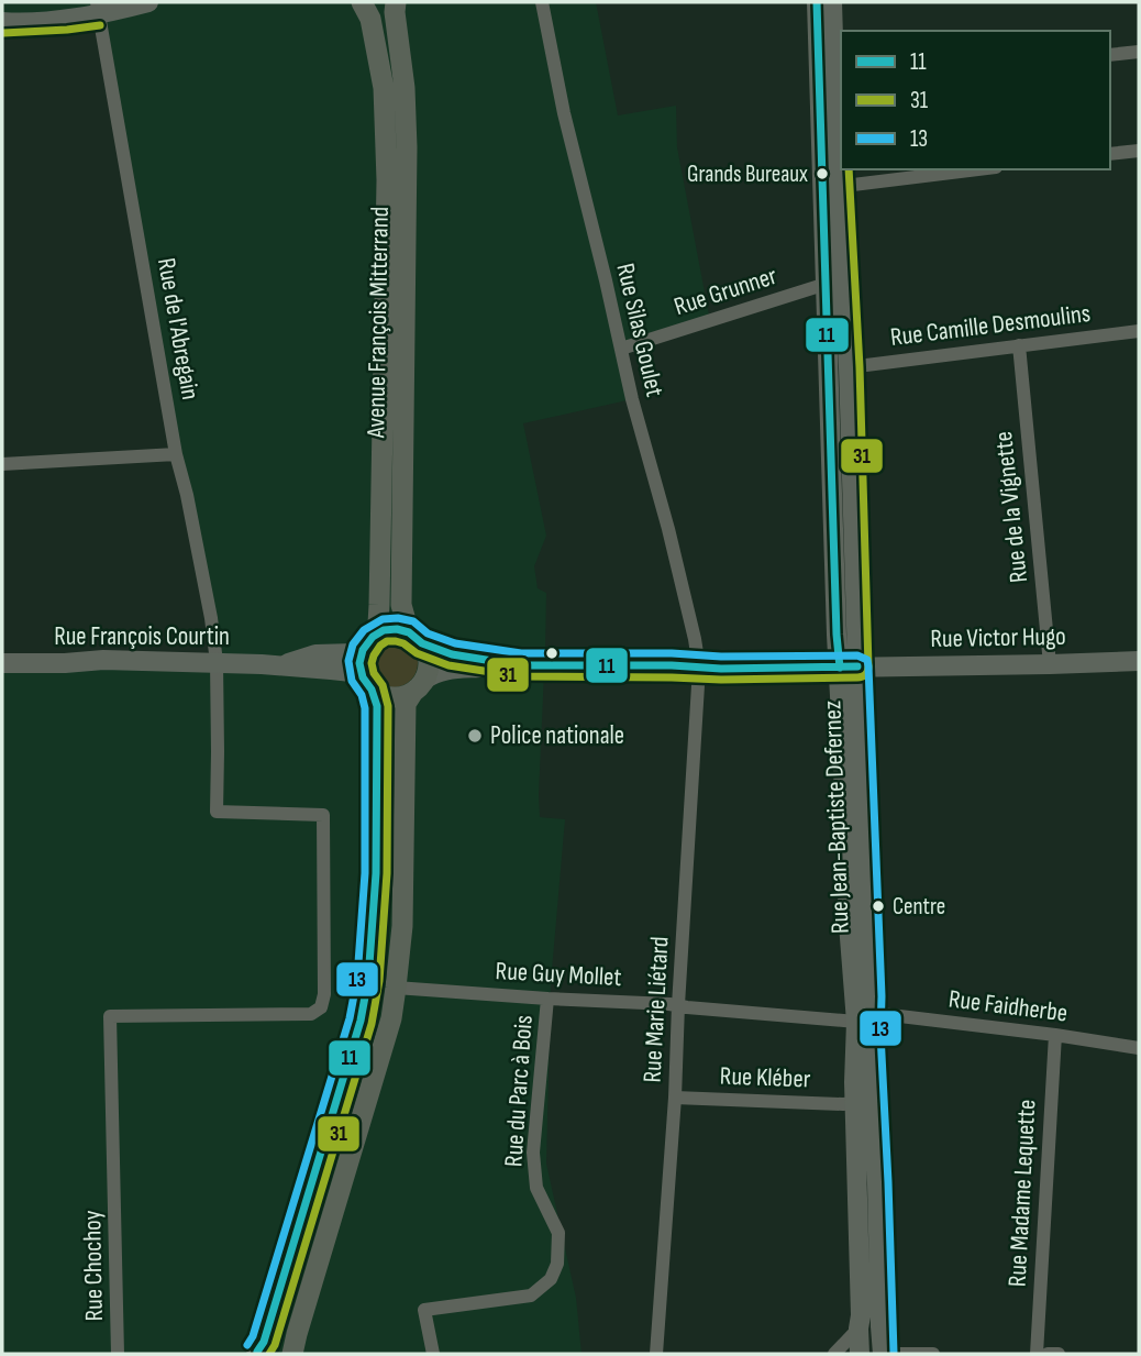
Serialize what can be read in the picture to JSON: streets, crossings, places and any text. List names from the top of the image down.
{
  "streets": {
    "main road": [
      "Avenue François Mitterrand",
      "Rue François Courtin",
      "Rue Victor Hugo",
      "Rue Jean-Baptiste Defernez"
    ],
    "street": [
      "Rue Grunner",
      "Rue Camille Desmoulins",
      "Rue de l'Abregain",
      "Rue Silas Goulet",
      "Rue de la Vignette",
      "Rue Guy Mollet",
      "Rue Faidherbe",
      "Rue Marie Liétard",
      "Rue Kléber",
      "Rue du Parc à Bois",
      "Rue Madame Lequette",
      "Rue Chochoy"
    ]
  },
  "crossings": [
    ["Rue Grunner", "Rue Silas Goulet"],
    ["Rue Grunner", "Rue Jean-Baptiste Defernez"],
    ["Rue Camille Desmoulins", "Rue de la Vignette"],
    ["Rue Camille Desmoulins", "Rue Jean-Baptiste Defernez"],
    ["Rue de l'Abregain", "Rue François Courtin"],
    ["Rue de l'Abregain", "Rue Chochoy"],
    ["Rue Silas Goulet", "Rue Marie Liétard"],
    ["Rue de la Vignette", "Rue Victor Hugo"],
    ["Rue François Courtin", "Rue Chochoy"],
    ["Rue Victor Hugo", "Rue Jean-Baptiste Defernez"],
    ["Rue Jean-Baptiste Defernez", "Rue Guy Mollet"],
    ["Rue Jean-Baptiste Defernez", "Rue Faidherbe"],
    ["Rue Jean-Baptiste Defernez", "Rue Kléber"],
    ["Rue Guy Mollet", "Rue Faidherbe"],
    ["Rue Guy Mollet", "Rue Marie Liétard"],
    ["Rue Guy Mollet", "Rue du Parc à Bois"],
    ["Rue Faidherbe", "Rue Madame Lequette"],
    ["Rue Marie Liétard", "Rue Kléber"]
  ],
  "places": ["Grands Bureaux", "Police nationale", "Centre"],
  "lines": ["transit line 11", "transit line 31", "transit line 13"],
  "legend": ["11", "31", "13"]
}
